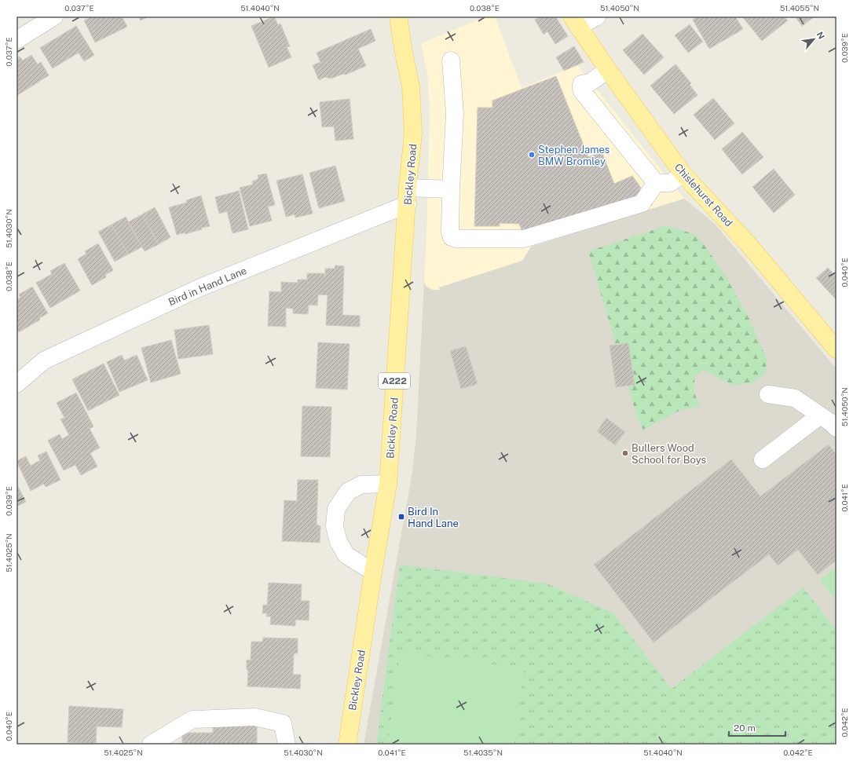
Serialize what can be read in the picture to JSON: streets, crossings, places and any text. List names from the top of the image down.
{
  "streets": {
    "main road": ["Bickley Road", "Chislehurst Road", "A222"],
    "street": ["Bird in Hand Lane"]
  },
  "crossings": [
    ["Bickley Road", "Bird in Hand Lane"]
  ],
  "places": {
    "other": ["Stephen James BMW Bromley", "Bullers Wood School for Boys"],
    "transit": ["Bird In Hand Lane"]
  },
  "scale_bar": "20 m",
  "north": "top right",
  "coordinates": [
    "0.037°E",
    "51.4040°N",
    "0.038°E",
    "51.4050°N",
    "51.4055°N",
    "0.039°E",
    "51.4030°N",
    "0.040°E",
    "0.041°E",
    "51.4025°N",
    "0.042°E",
    "51.4035°N"
  ]
}
